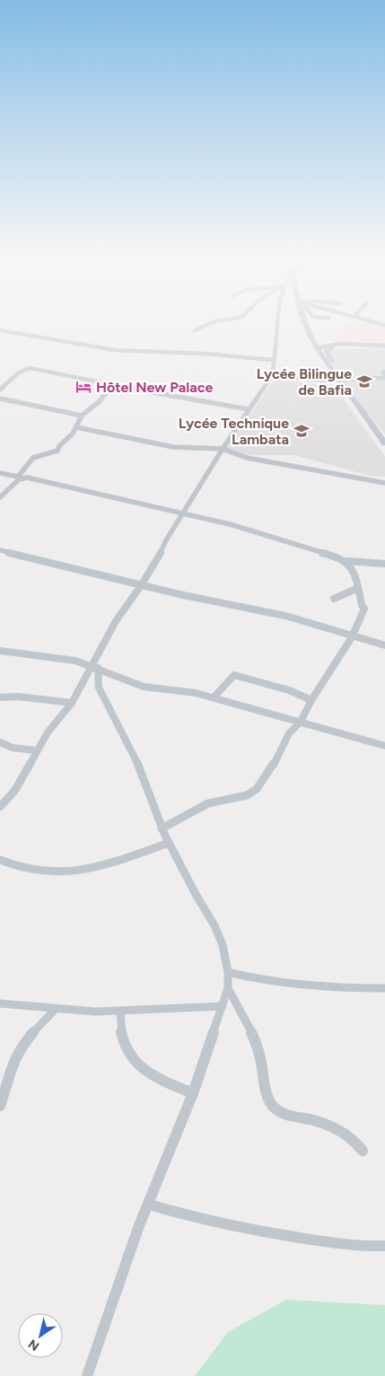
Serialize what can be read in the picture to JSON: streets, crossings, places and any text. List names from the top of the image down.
{
  "places": {
    "school or university": ["Lycée Bilingue de Bafia", "Lycée Technique Lambata"],
    "hotel": ["Hôtel New Palace"]
  },
  "north": "bottom left"
}
